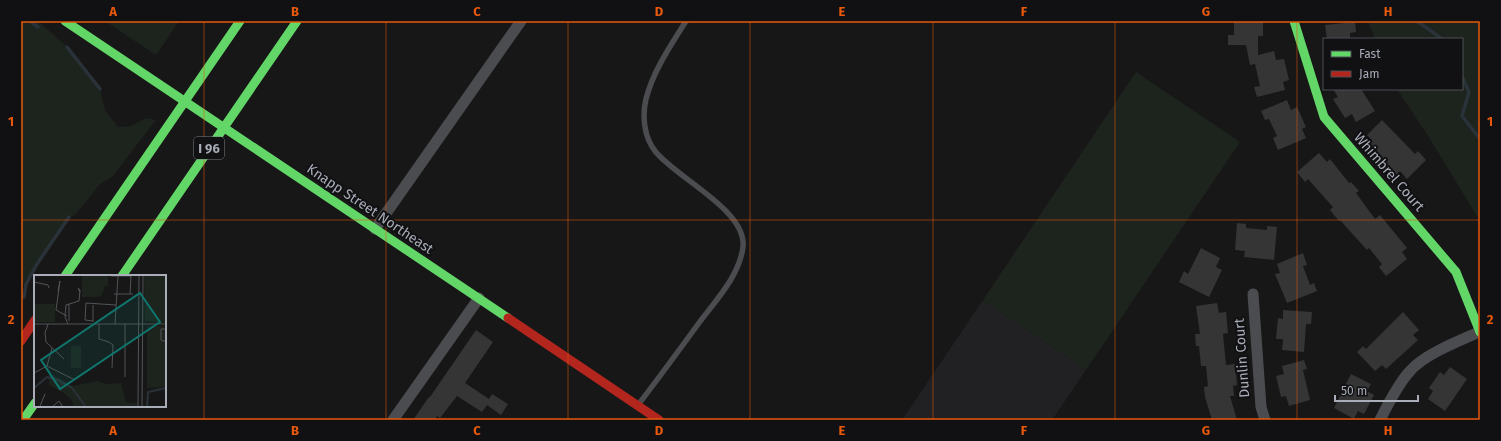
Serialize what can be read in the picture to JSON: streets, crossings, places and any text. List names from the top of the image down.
{
  "streets": {
    "main road": ["I 96", "Whimbrel Court", "Knapp Street Northeast"],
    "street": ["Dunlin Court"]
  },
  "legend": ["Fast", "Jam"],
  "scale_bar": "50 m",
  "grid": {
    "columns": [
      "A",
      "B",
      "C",
      "D",
      "E",
      "F",
      "G",
      "H"
    ],
    "rows": ["1", "2"]
  }
}
